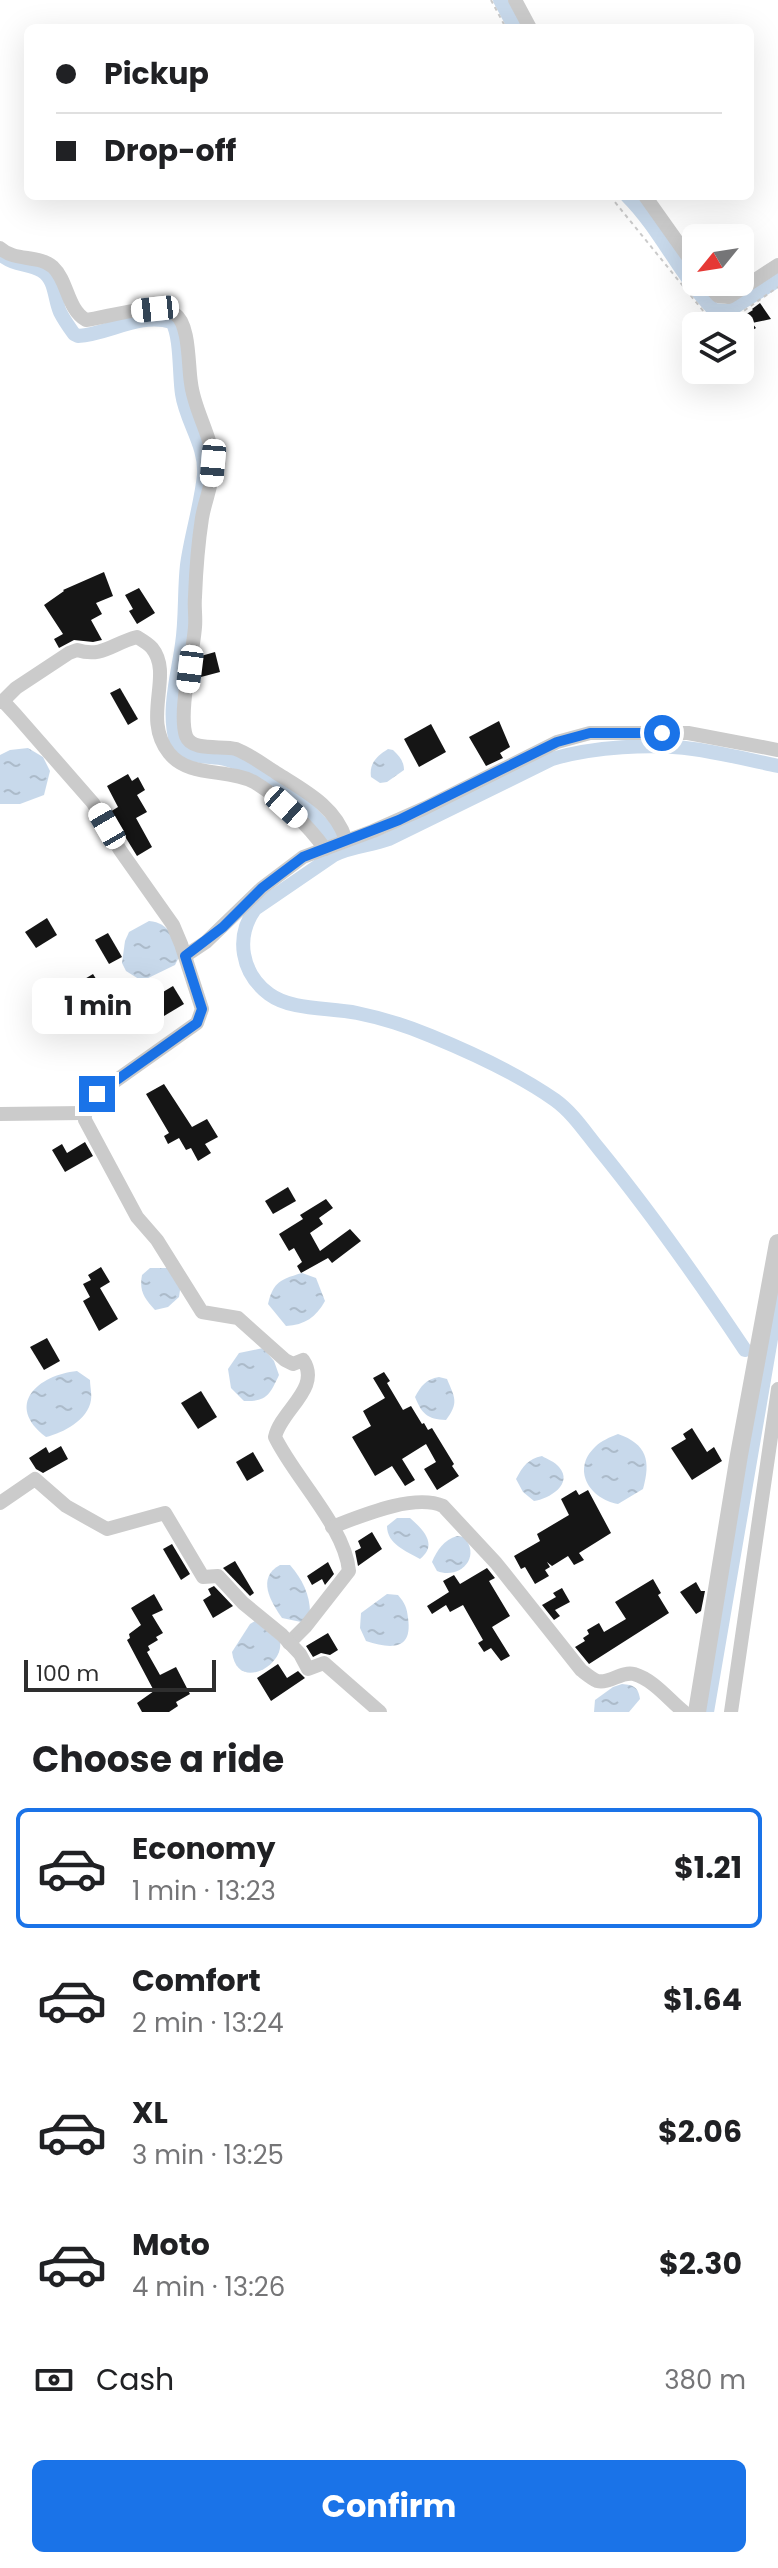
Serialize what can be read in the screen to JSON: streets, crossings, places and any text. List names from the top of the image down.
{
  "scale_bar": "100 m",
  "north": "bottom left",
  "page": {
    "banner": ["Pickup", "Drop-off"],
    "bubble": "1 min",
    "scale": "100 m",
    "heading": "Choose a ride",
    "list": [
      {
        "name": "Economy",
        "note": "1 min · 13:23",
        "value": "$1.21"
      },
      {
        "name": "Comfort",
        "note": "2 min · 13:24",
        "value": "$1.64"
      },
      {
        "name": "XL",
        "note": "3 min · 13:25",
        "value": "$2.06"
      },
      {
        "name": "Moto",
        "note": "4 min · 13:26",
        "value": "$2.30"
      }
    ],
    "pay": ["Cash", "380 m"],
    "buttons": "Confirm"
  }
}
